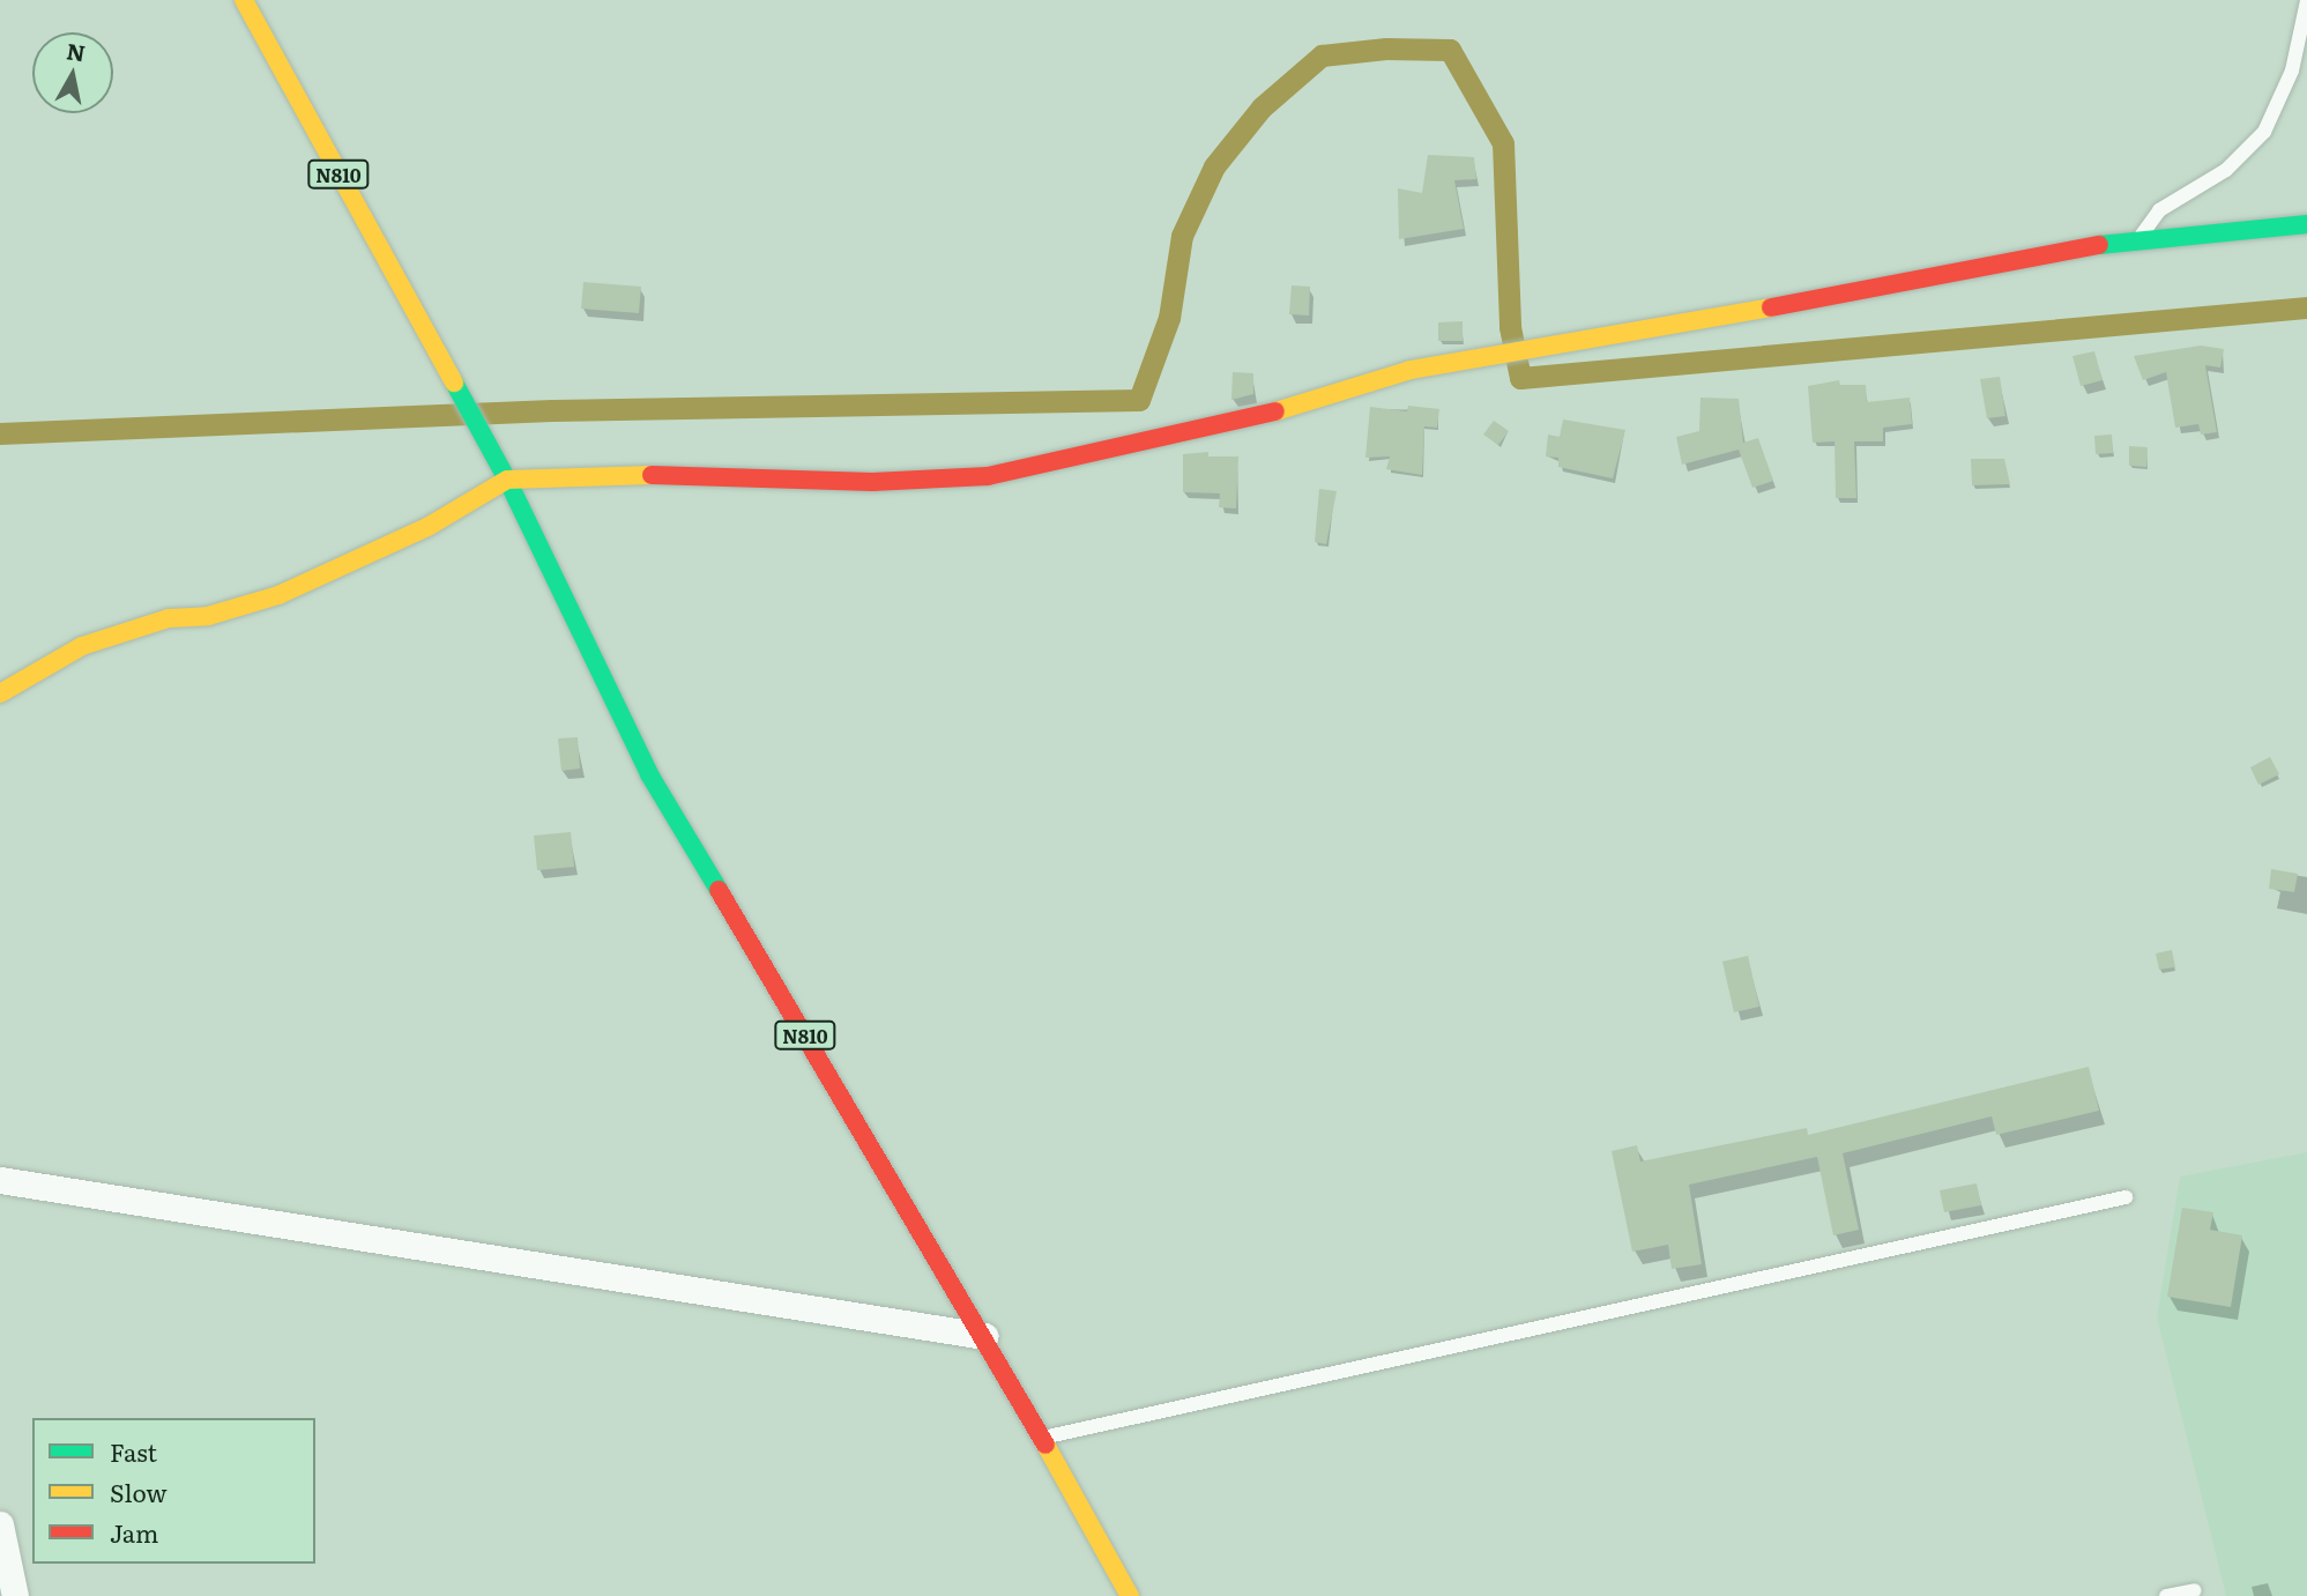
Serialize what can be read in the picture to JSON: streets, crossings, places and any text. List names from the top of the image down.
{
  "streets": {
    "main road": ["N810"]
  },
  "legend": ["Fast", "Slow", "Jam"],
  "north": "top"
}
